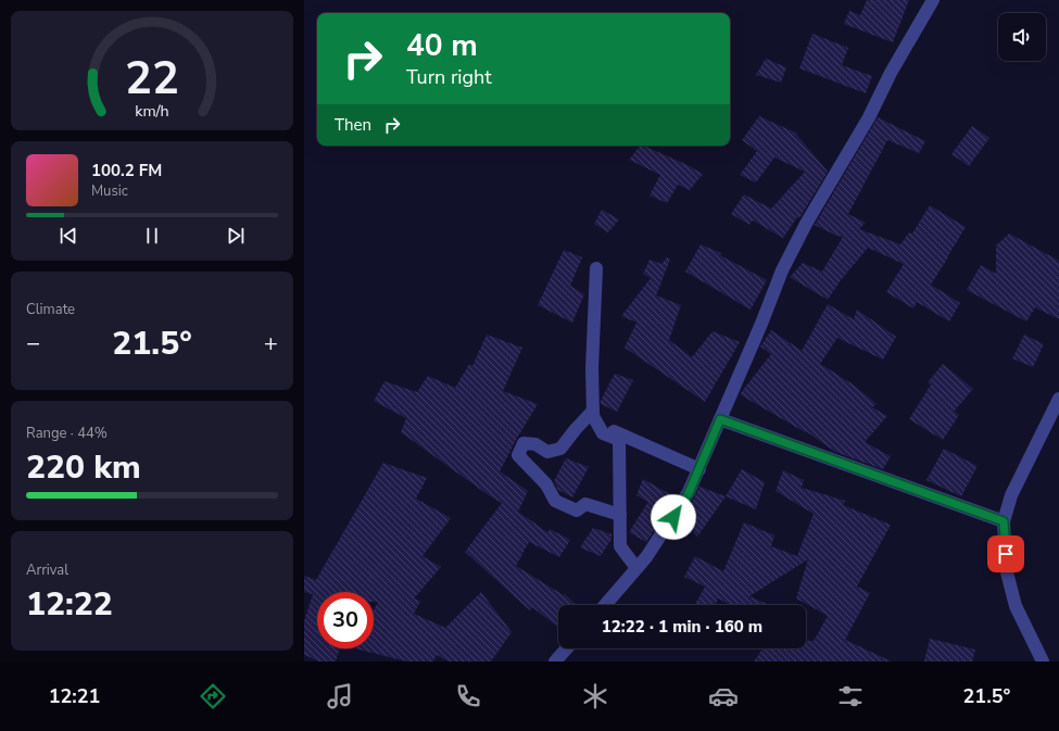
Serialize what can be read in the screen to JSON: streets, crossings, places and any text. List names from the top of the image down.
{
  "page": {
    "turn": ["40 m", "Turn right"],
    "then": "Then",
    "song": ["100.2 FM", "Music"],
    "tile": [
      "Climate",
      ["Range · 44%", "220 km"],
      ["Arrival", "12:22"]
    ],
    "heat": ["−", "21.5°", "+"],
    "limit": "30",
    "trip": "12:22 · 1 min · 160 m",
    "tabs": ["12:21", "21.5°"],
    "gauge": ["22", "km/h"]
  }
}
